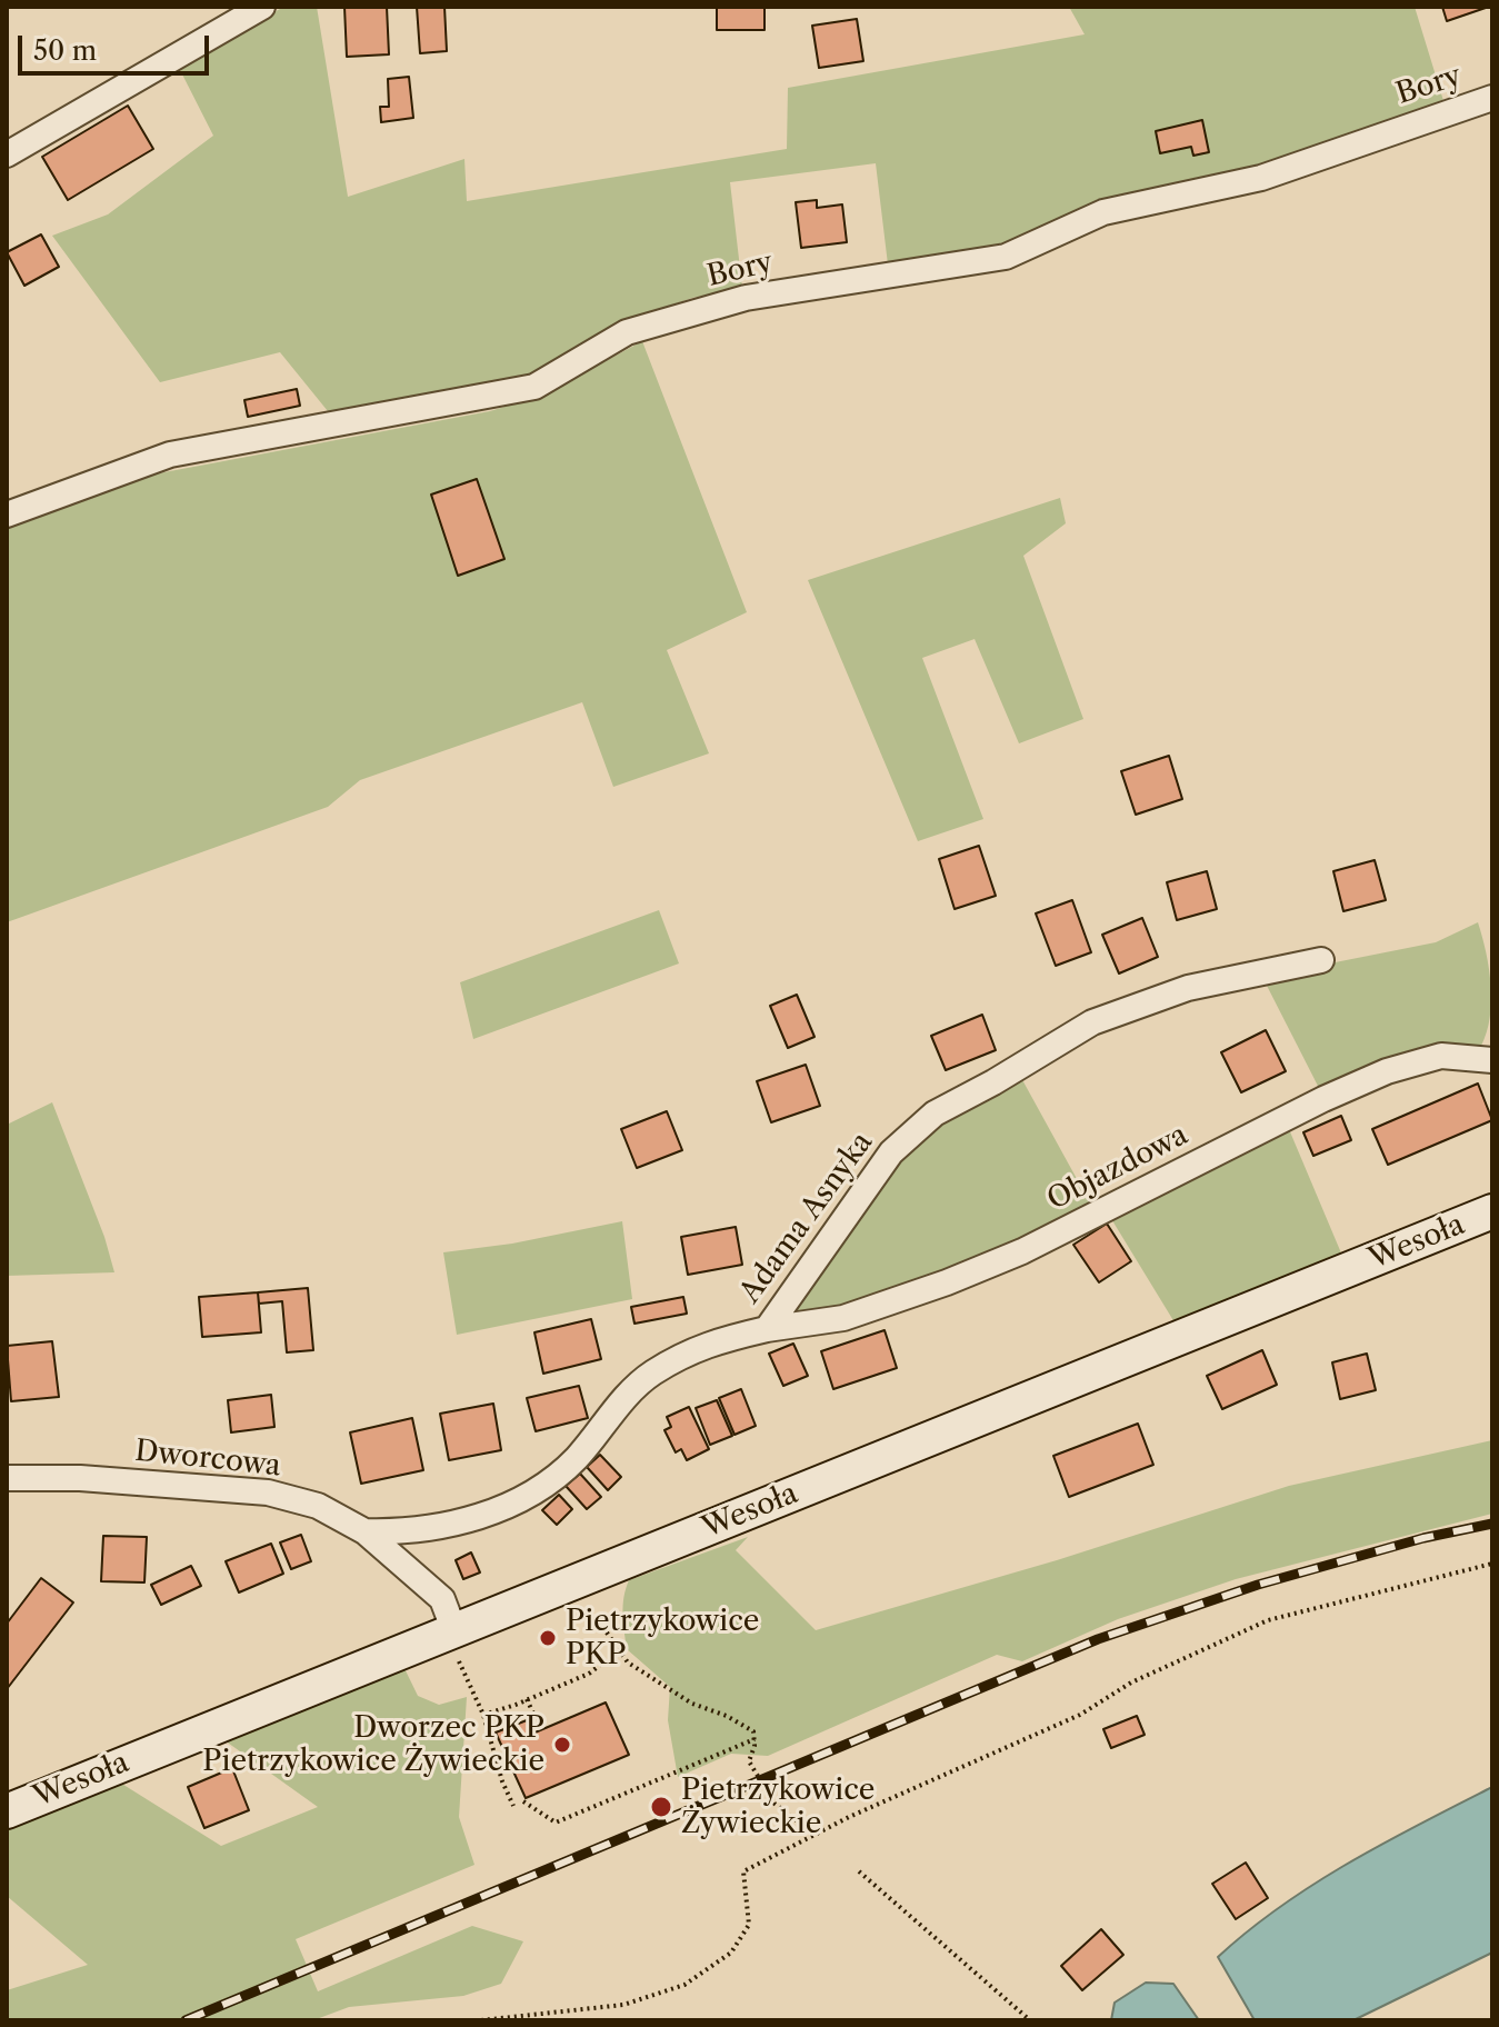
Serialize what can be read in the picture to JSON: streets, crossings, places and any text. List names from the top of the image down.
{
  "streets": {
    "main road": ["Wesoła"],
    "street": [
      "Bory",
      "Objazdowa",
      "Adama Asnyka",
      "Dworcowa"
    ]
  },
  "crossings": [
    ["Objazdowa", "Adama Asnyka"],
    ["Adama Asnyka", "Dworcowa"],
    ["Wesoła", "Dworcowa"]
  ],
  "places": ["Pietrzykowice PKP", "Dworzec PKP Pietrzykowice Żywieckie", "Pietrzykowice Żywieckie"],
  "scale_bar": "50 m"
}
